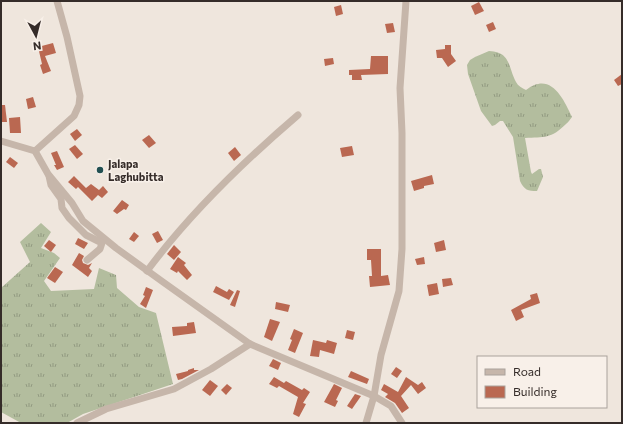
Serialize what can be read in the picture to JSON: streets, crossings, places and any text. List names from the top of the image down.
{
  "places": ["Jalapa Laghubitta"],
  "legend": ["Road", "Building"],
  "north": "bottom"
}
